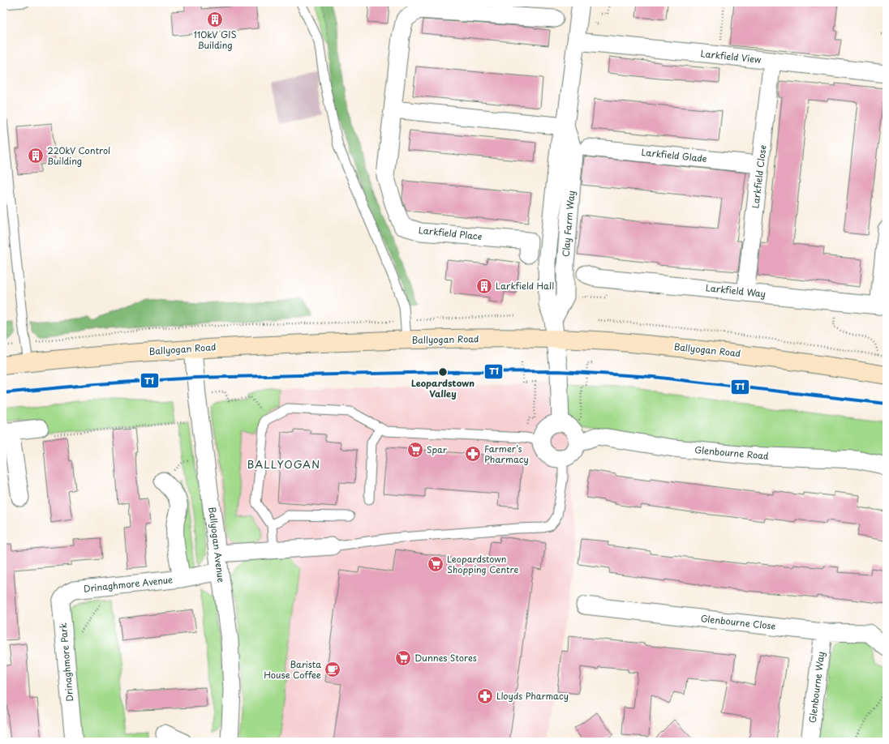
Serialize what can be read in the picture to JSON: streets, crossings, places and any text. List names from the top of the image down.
{
  "streets": {
    "street": [
      "Larkfield View",
      "Larkfield Glade",
      "Larkfield Close",
      "Clay Farm Way",
      "Larkfield Place",
      "Larkfield Way",
      "Ballyogan Road",
      "Glenbourne Road",
      "Ballyogan Avenue",
      "Drinaghmore Avenue",
      "Glenbourne Close",
      "Drinaghmore Park",
      "Glenbourne Way"
    ]
  },
  "crossings": [
    ["Larkfield View", "Larkfield Close"],
    ["Larkfield View", "Clay Farm Way"],
    ["Larkfield Glade", "Larkfield Close"],
    ["Larkfield Close", "Larkfield Way"],
    ["Clay Farm Way", "Ballyogan Road"],
    ["Ballyogan Road", "Ballyogan Avenue"],
    ["Ballyogan Avenue", "Drinaghmore Avenue"],
    ["Drinaghmore Avenue", "Drinaghmore Park"],
    ["Glenbourne Close", "Glenbourne Way"]
  ],
  "districts": ["BALLYOGAN"],
  "places": {
    "building": ["110kV GIS Building", "220kV Control Building", "Larkfield Hall"],
    "other": ["Leopardstown Valley"],
    "supermarket": ["Spar", "Leopardstown Shopping Centre", "Dunnes Stores"],
    "pharmacy": ["Farmer's Pharmacy", "Lloyds Pharmacy"],
    "cafe": ["Barista House Coffee"]
  },
  "lines": ["transit line T1"]
}
